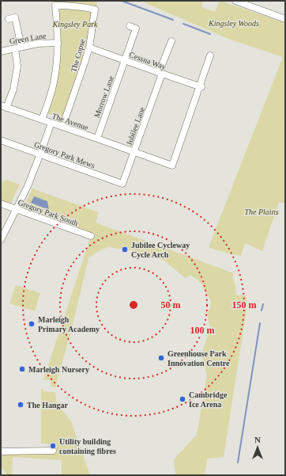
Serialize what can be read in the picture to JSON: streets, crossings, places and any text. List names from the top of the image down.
{
  "streets": {
    "street": [
      "Green Lane",
      "The Copse",
      "Cessna Way",
      "Morrow Lane",
      "The Avenue",
      "Jubilee Lane",
      "Gregory Park Mews",
      "Gregory Park South"
    ]
  },
  "crossings": [
    ["Green Lane", "The Copse"],
    ["The Copse", "Cessna Way"],
    ["The Copse", "The Avenue"],
    ["Cessna Way", "Morrow Lane"],
    ["Cessna Way", "The Avenue"],
    ["Cessna Way", "Jubilee Lane"],
    ["Morrow Lane", "The Avenue"],
    ["The Avenue", "Jubilee Lane"],
    ["Jubilee Lane", "Gregory Park Mews"]
  ],
  "parks": ["Kingsley Woods", "Kingsley Park", "The Plains"],
  "places": [
    "Jubilee Cycleway Cycle Arch",
    "Marleigh Primary Academy",
    "Greenhouse Park Innovation Centre",
    "Marleigh Nursery",
    "Cambridge Ice Arena",
    "The Hangar",
    "Utility building containing fibres"
  ],
  "north": "top",
  "rings": ["50 m", "150 m", "100 m"]
}
